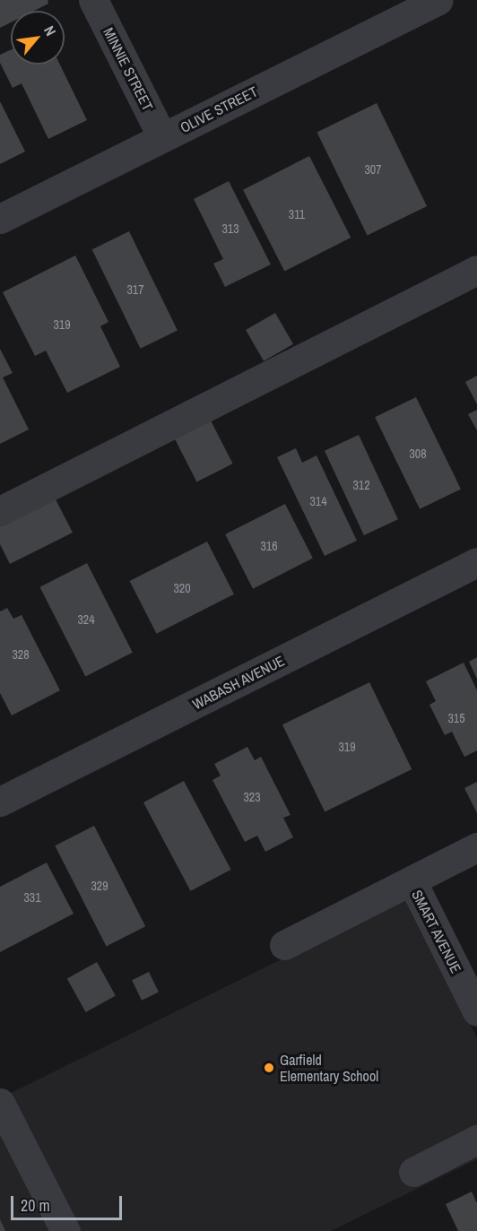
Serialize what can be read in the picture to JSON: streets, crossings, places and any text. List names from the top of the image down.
{
  "streets": {
    "street": [
      "MINNIE STREET",
      "OLIVE STREET",
      "WABASH AVENUE",
      "SMART AVENUE"
    ]
  },
  "crossings": [
    ["MINNIE STREET", "OLIVE STREET"]
  ],
  "places": ["Garfield Elementary School"],
  "house_numbers": [
    "307",
    "311",
    "313",
    "317",
    "319",
    "308",
    "312",
    "314",
    "316",
    "320",
    "324",
    "328",
    "315",
    "319",
    "323",
    "329",
    "331"
  ],
  "scale_bar": "20 m",
  "north": "top right"
}
